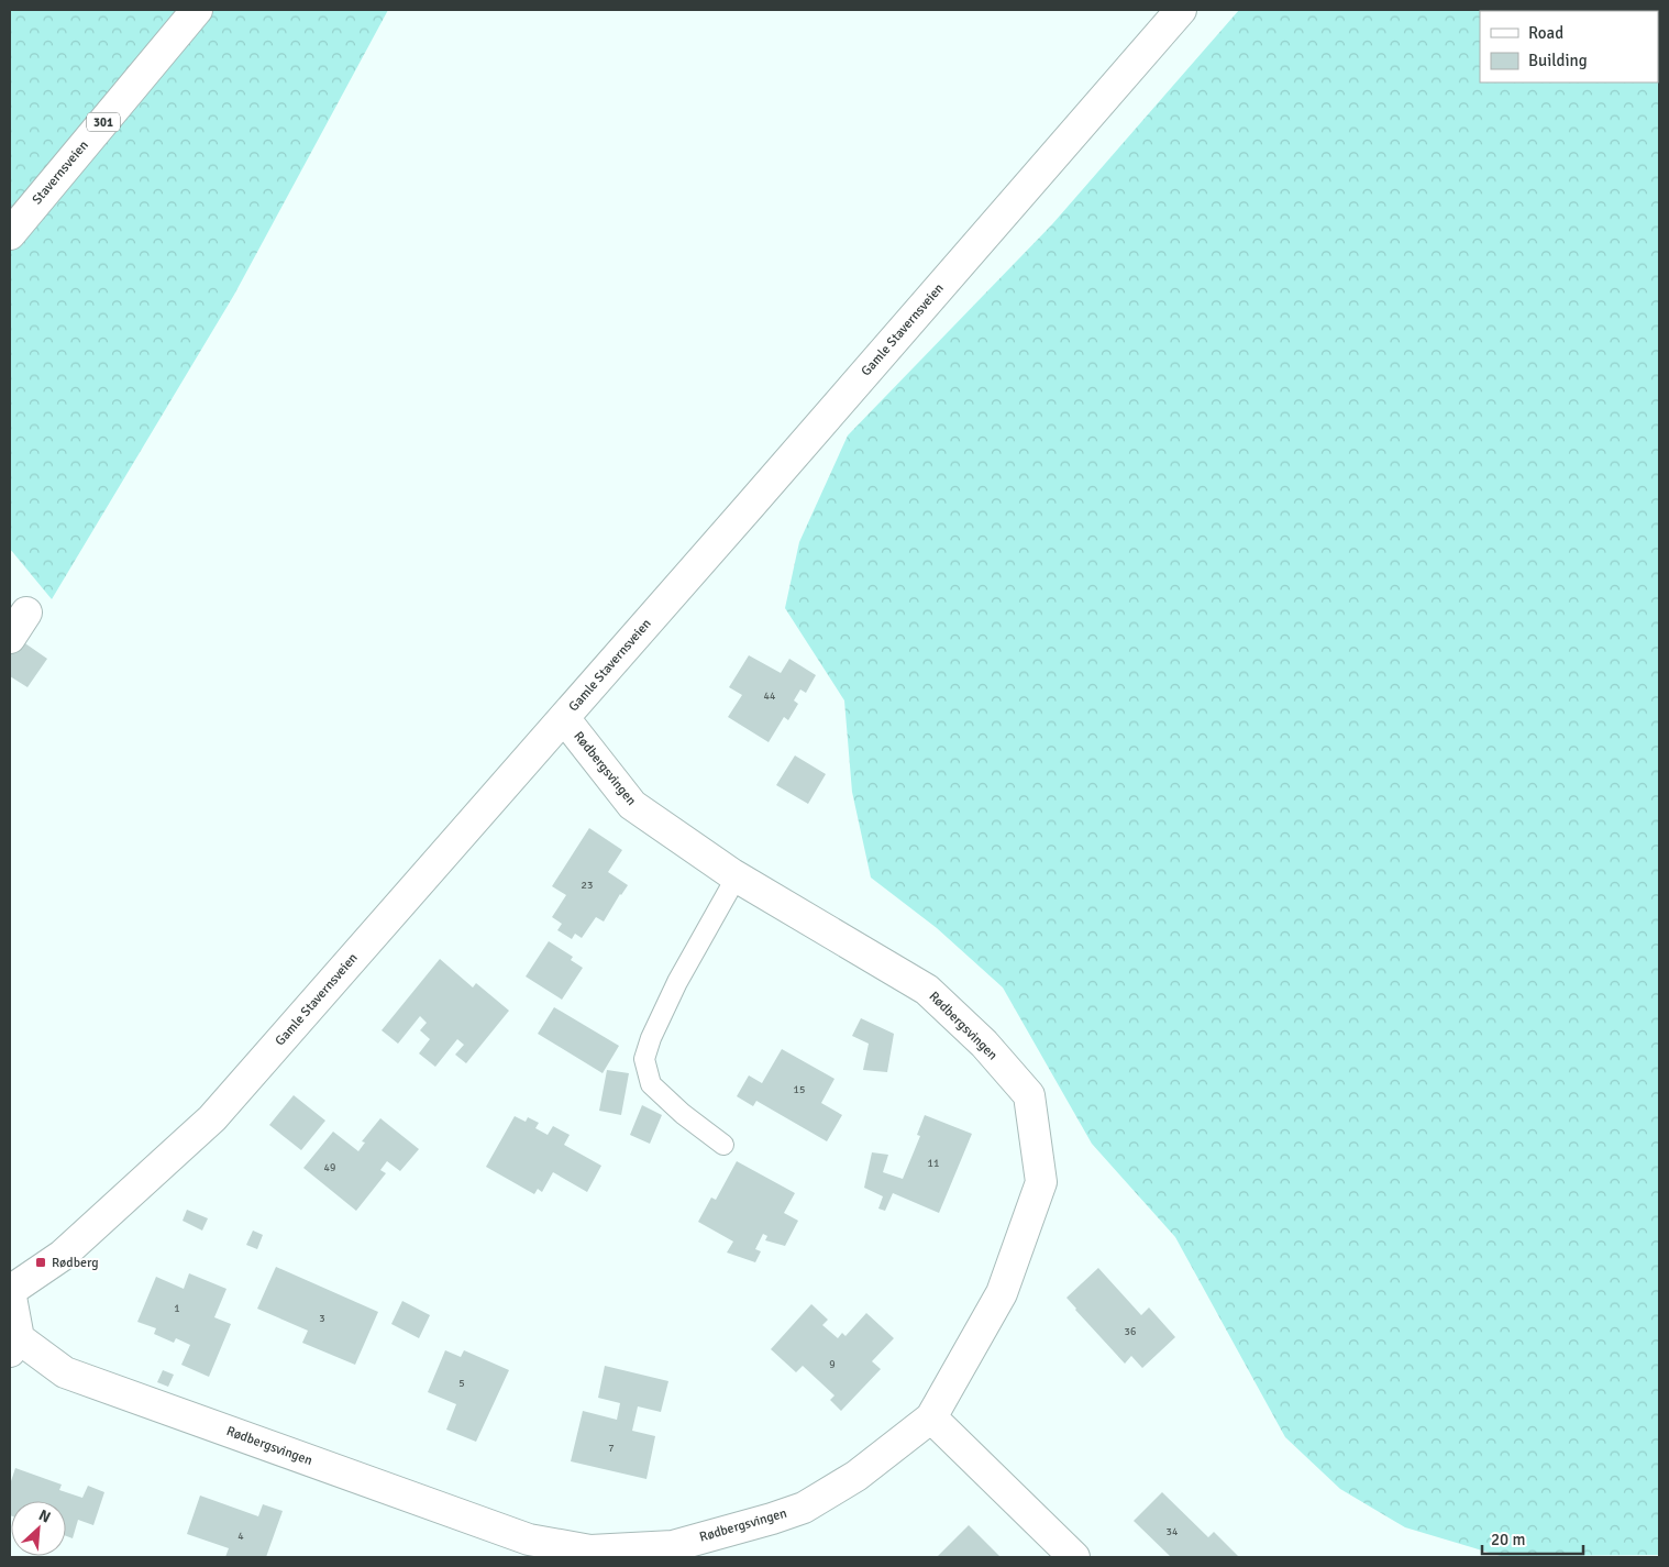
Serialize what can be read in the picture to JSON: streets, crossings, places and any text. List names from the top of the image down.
{
  "streets": {
    "street": [
      "301",
      "Stavernsveien",
      "Gamle Stavernsveien",
      "Rødbergsvingen"
    ]
  },
  "crossings": [
    ["Gamle Stavernsveien", "Rødbergsvingen"]
  ],
  "places": {
    "transit": ["Rødberg"]
  },
  "house_numbers": [
    "44",
    "23",
    "15",
    "11",
    "49",
    "1",
    "3",
    "36",
    "9",
    "5",
    "7",
    "34",
    "4"
  ],
  "legend": ["Road", "Building"],
  "scale_bar": "20 m",
  "north": "top right"
}
